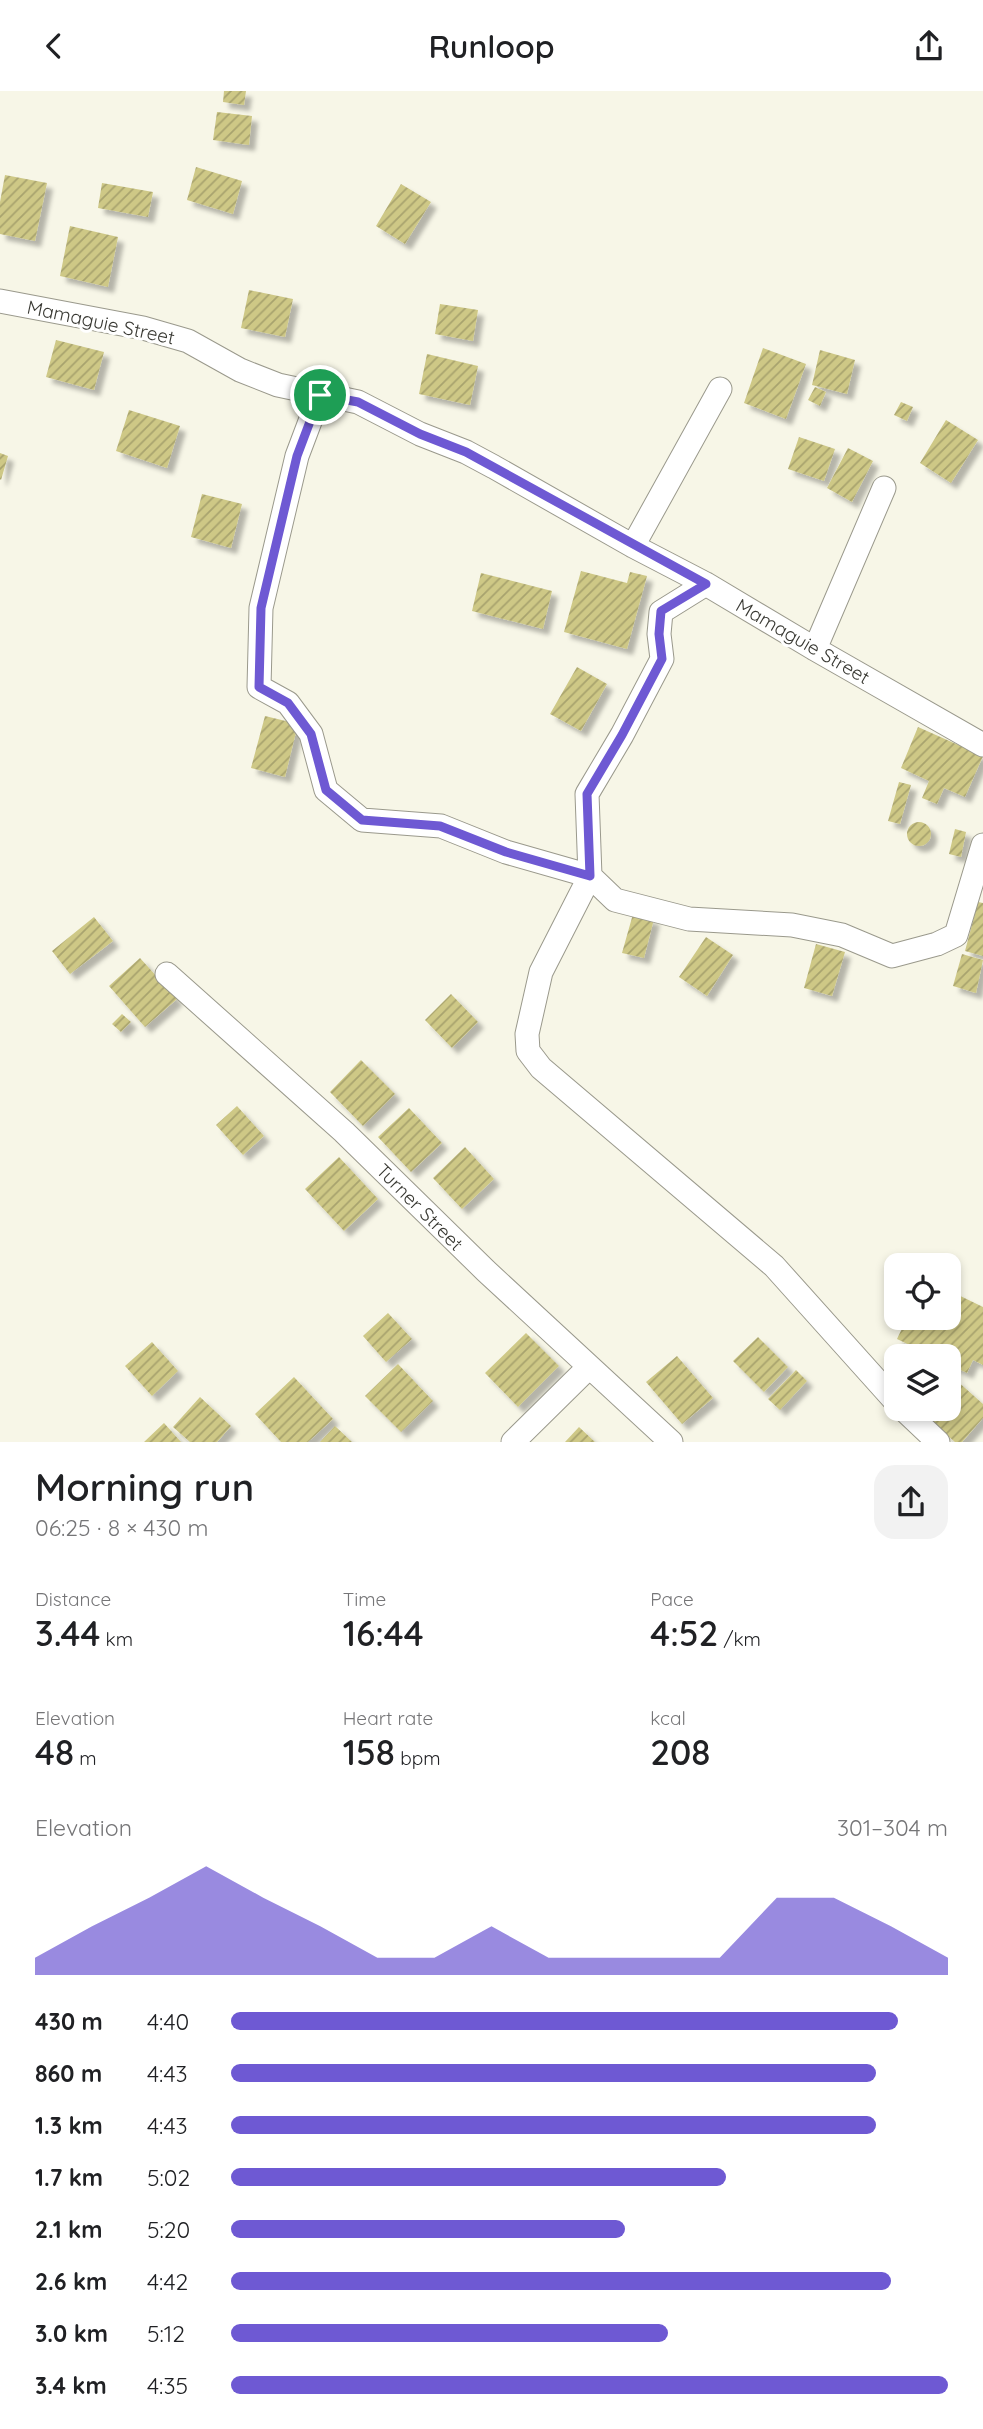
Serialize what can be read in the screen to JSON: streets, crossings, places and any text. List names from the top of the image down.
{
  "streets": {
    "street": ["Mamaguie Street", "Turner Street"]
  },
  "page": {
    "header": "Runloop",
    "heading": ["Morning run", "06:25 · 8 × 430 m"],
    "stats": [
      ["Distance", "3.44 km"],
      ["Time", "16:44"],
      ["Pace", "4:52 /km"],
      ["Elevation", "48 m"],
      ["Heart rate", "158 bpm"],
      ["kcal", "208"]
    ],
    "chart": ["Elevation", "301–304 m"],
    "list": [
      {
        "name": "430 m",
        "note": "4:40"
      },
      {
        "name": "860 m",
        "note": "4:43"
      },
      {
        "name": "1.3 km",
        "note": "4:43"
      },
      {
        "name": "1.7 km",
        "note": "5:02"
      },
      {
        "name": "2.1 km",
        "note": "5:20"
      },
      {
        "name": "2.6 km",
        "note": "4:42"
      },
      {
        "name": "3.0 km",
        "note": "5:12"
      },
      {
        "name": "3.4 km",
        "note": "4:35"
      }
    ]
  }
}
